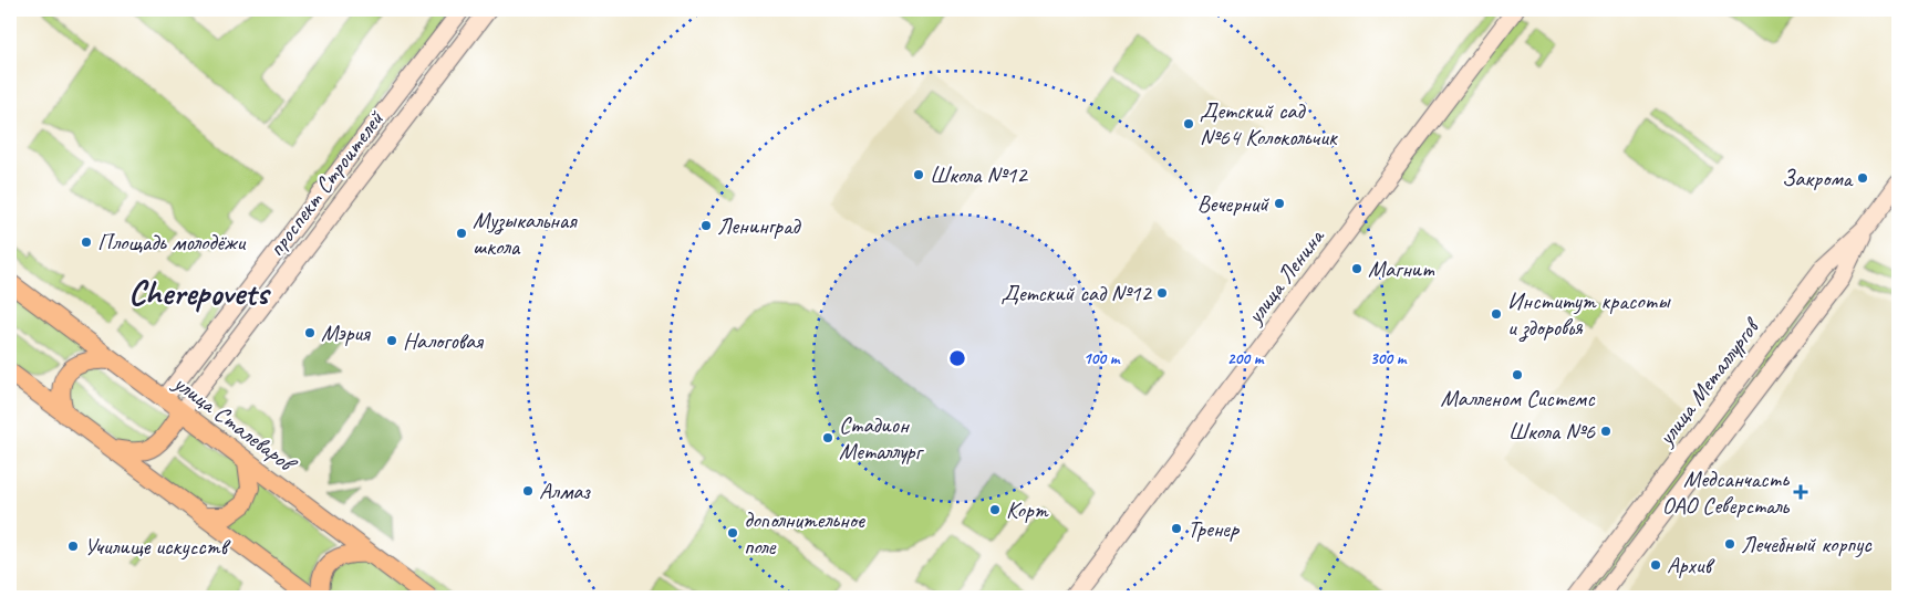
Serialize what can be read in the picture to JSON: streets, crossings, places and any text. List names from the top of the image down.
{
  "streets": {
    "main road": ["улица Сталеваров"],
    "street": ["проспект Строителей", "улица Ленина", "улица Металлургов"]
  },
  "crossings": [
    ["проспект Строителей", "улица Сталеваров"]
  ],
  "districts": ["Cherepovets"],
  "places": {
    "other": [
      "Детский сад №64 Колокольчик",
      "Школа №12",
      "Закрома",
      "Вечерний",
      "Ленинград",
      "Музыкальная школа",
      "Площадь молодёжи",
      "Магнит",
      "Детский сад №12",
      "Институт красоты и здоровья",
      "Мэрия",
      "Налоговая",
      "Малленом Системс",
      "Школа №6",
      "Стадион Металлург",
      "Алмаз",
      "Корт",
      "Тренер",
      "дополнительное поле",
      "Лечебный корпус",
      "Училище искусств",
      "Архив"
    ],
    "health": ["Медсанчасть ОАО Северсталь"]
  },
  "rings": ["100 m", "200 m", "300 m"]
}
